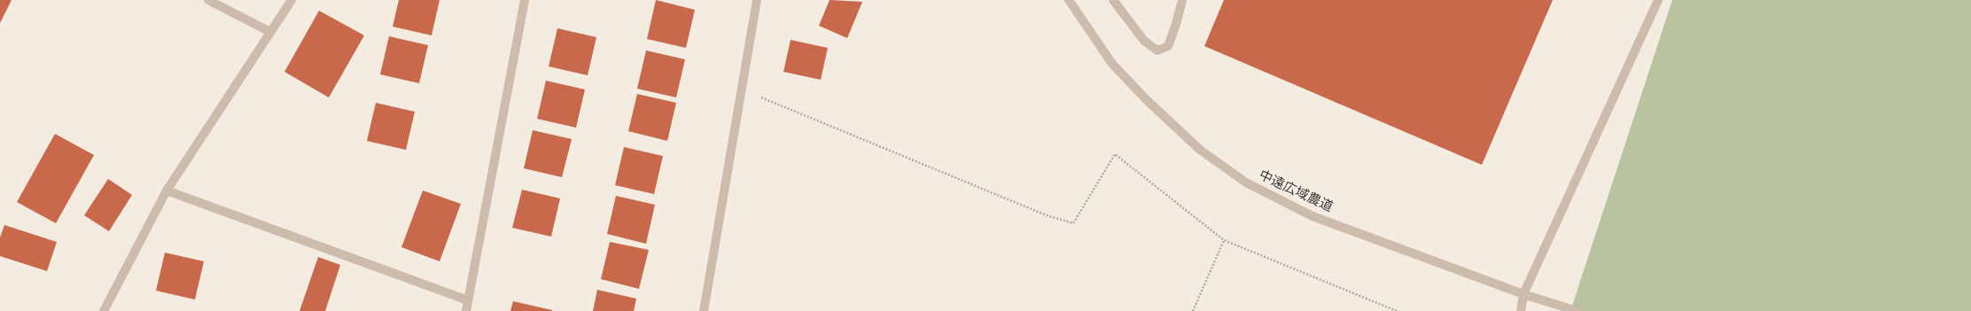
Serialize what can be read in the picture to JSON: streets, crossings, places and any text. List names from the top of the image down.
{
  "streets": {
    "street": ["中遠広域農道"]
  }
}
